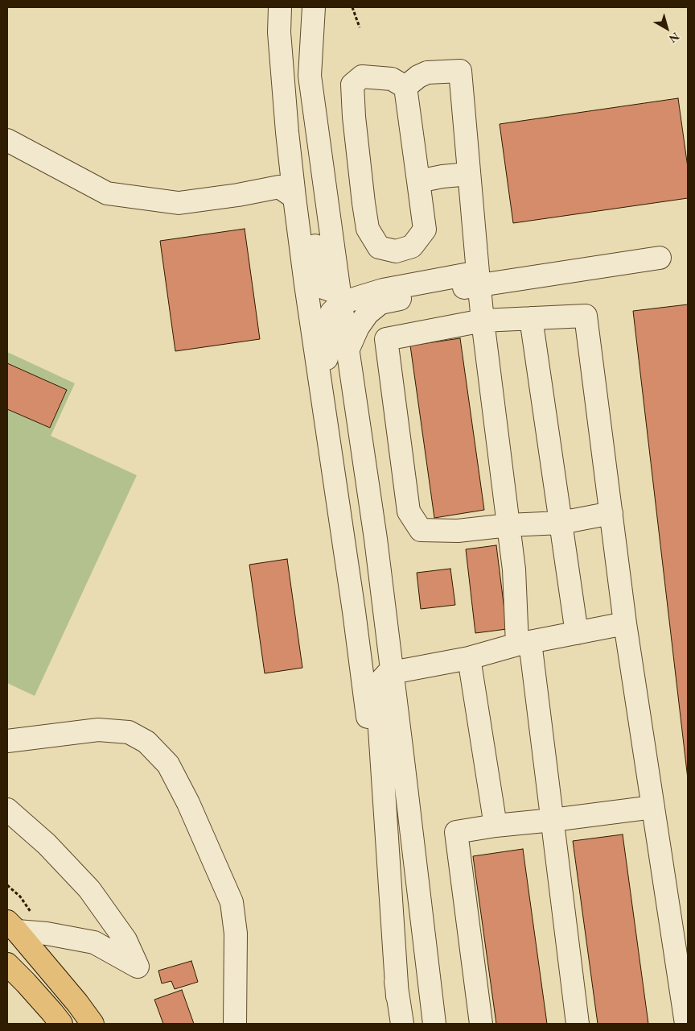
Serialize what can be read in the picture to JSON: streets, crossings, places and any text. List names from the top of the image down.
{
  "north": "bottom right"
}
